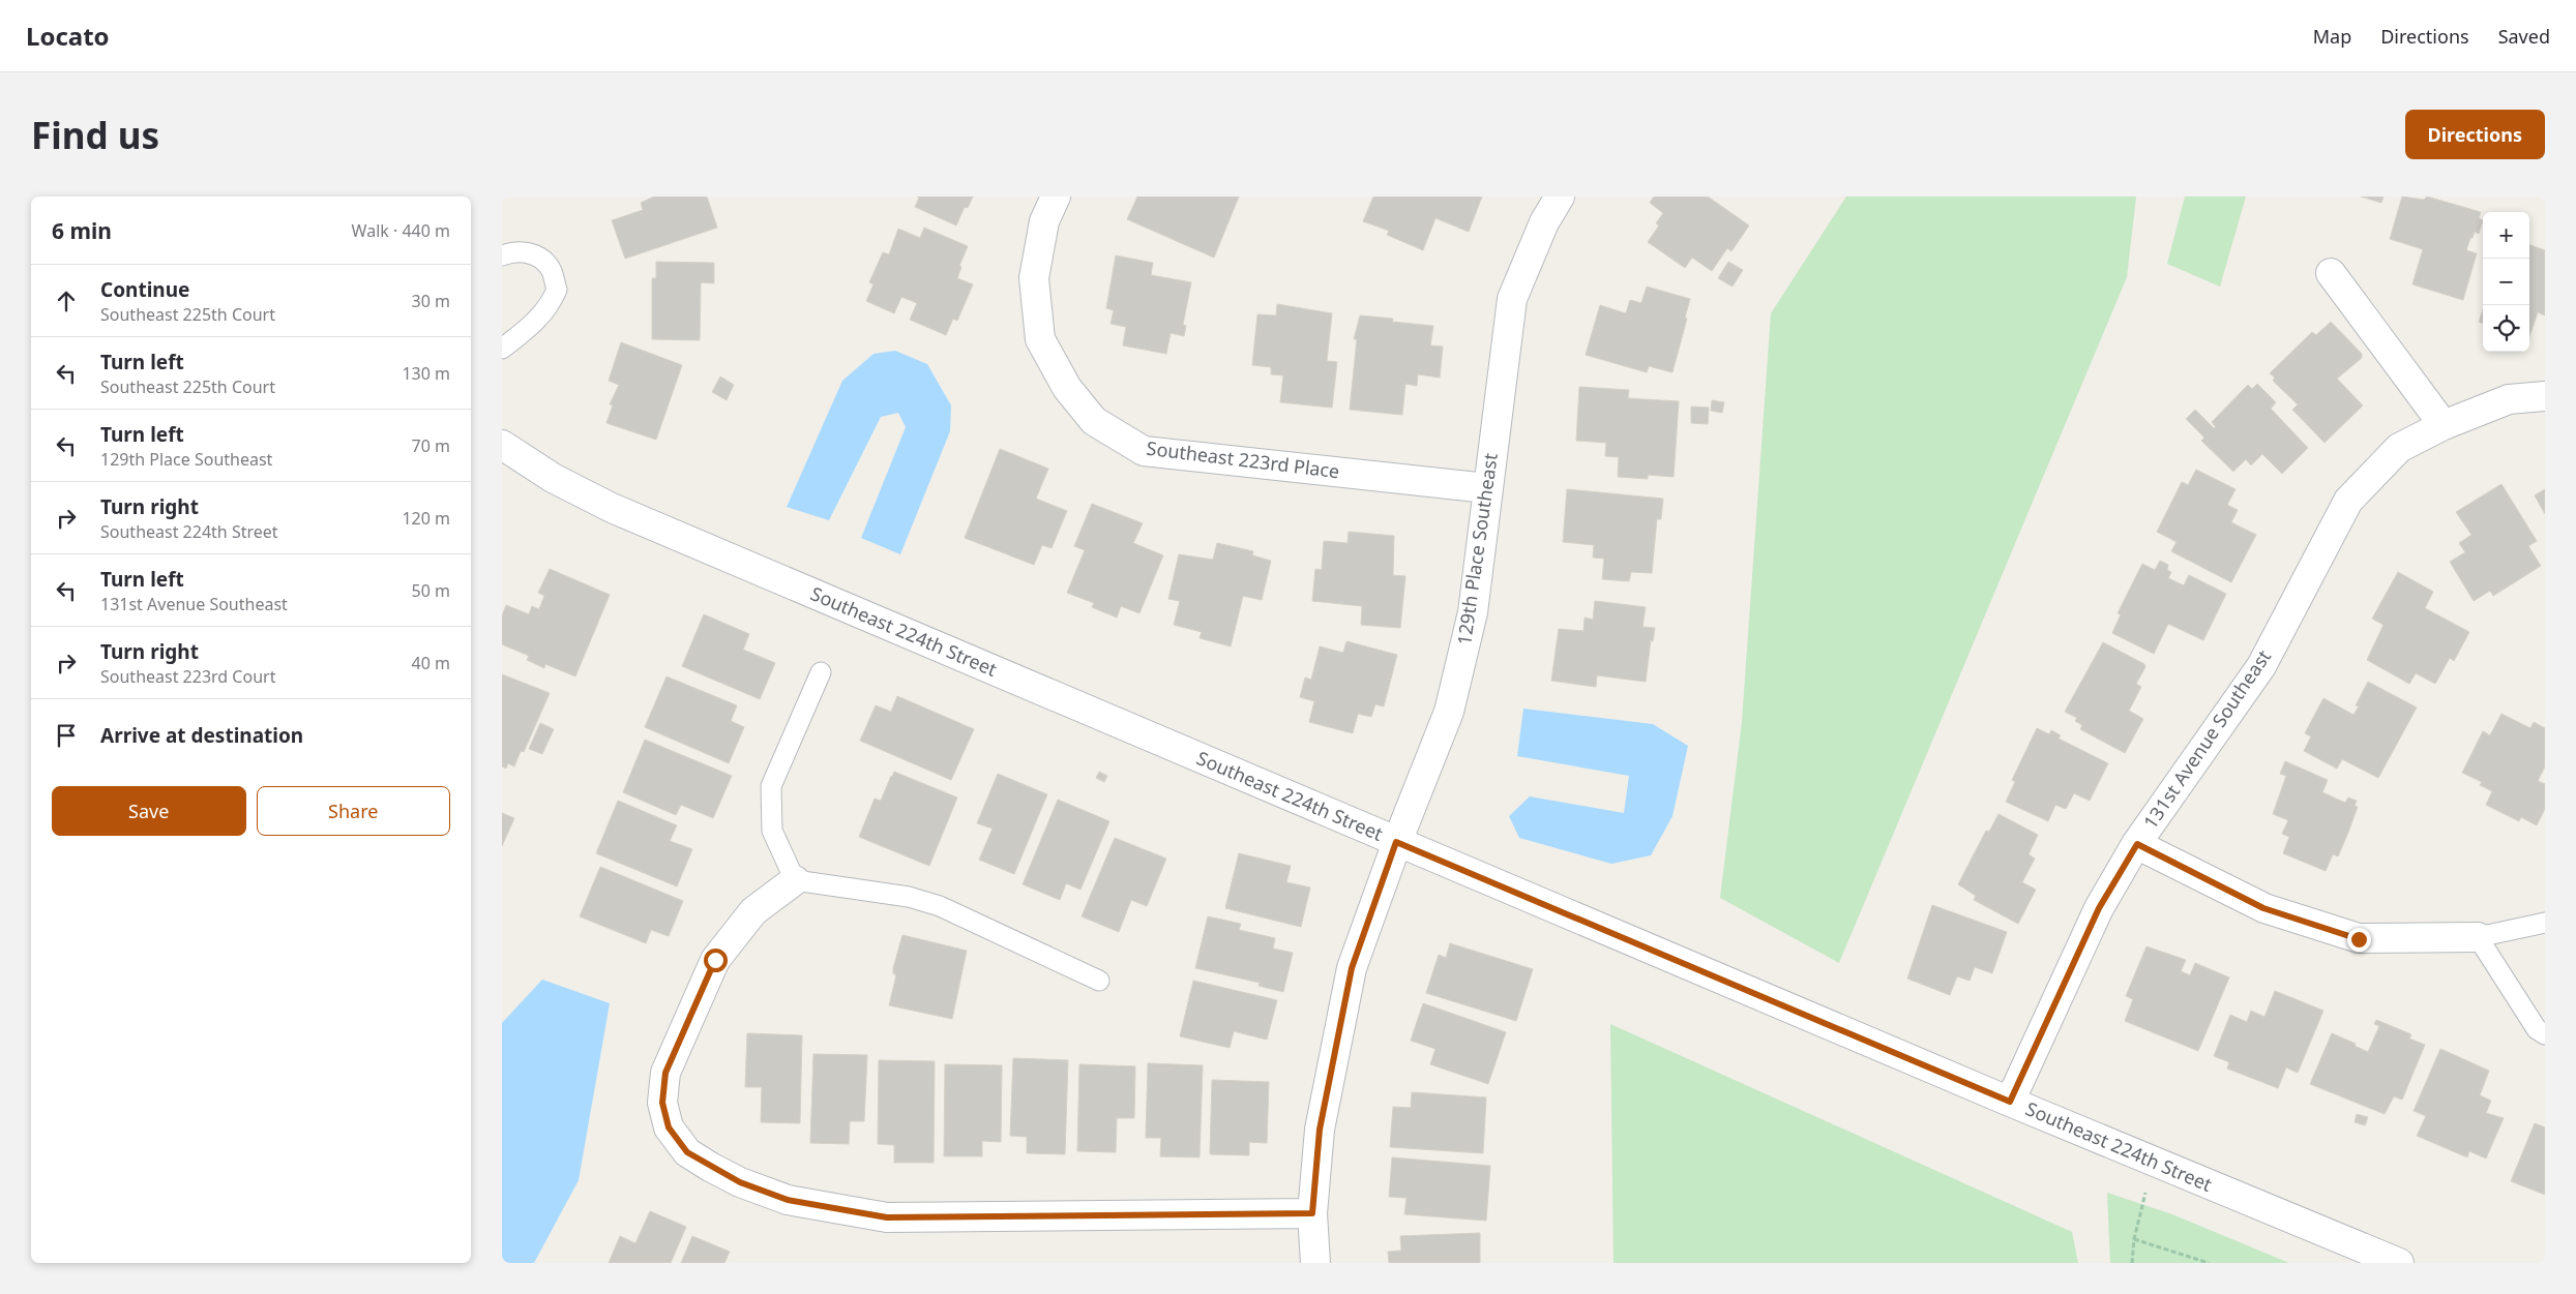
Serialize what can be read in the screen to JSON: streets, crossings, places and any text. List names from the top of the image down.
{
  "streets": {
    "street": [
      "Southeast 223rd Place",
      "129th Place Southeast",
      "Southeast 224th Street",
      "131st Avenue Southeast"
    ]
  },
  "crossings": [
    ["Southeast 223rd Place", "129th Place Southeast"],
    ["129th Place Southeast", "Southeast 224th Street"],
    ["Southeast 224th Street", "131st Avenue Southeast"]
  ],
  "page": {
    "header": "Locato",
    "nav": ["Map", "Directions", "Saved"],
    "buttons": [
      "Directions",
      ["Save", "Share"]
    ],
    "title": "Find us",
    "heading": ["6 min", "Walk · 440 m"],
    "map_buttons": ["+", "−"],
    "list": [
      ["Continue", "Southeast 225th Court", "30 m"],
      ["Turn left", "Southeast 225th Court", "130 m"],
      ["Turn left", "129th Place Southeast", "70 m"],
      ["Turn right", "Southeast 224th Street", "120 m"],
      ["Turn left", "131st Avenue Southeast", "50 m"],
      ["Turn right", "Southeast 223rd Court", "40 m"],
      "Arrive at destination"
    ]
  }
}
